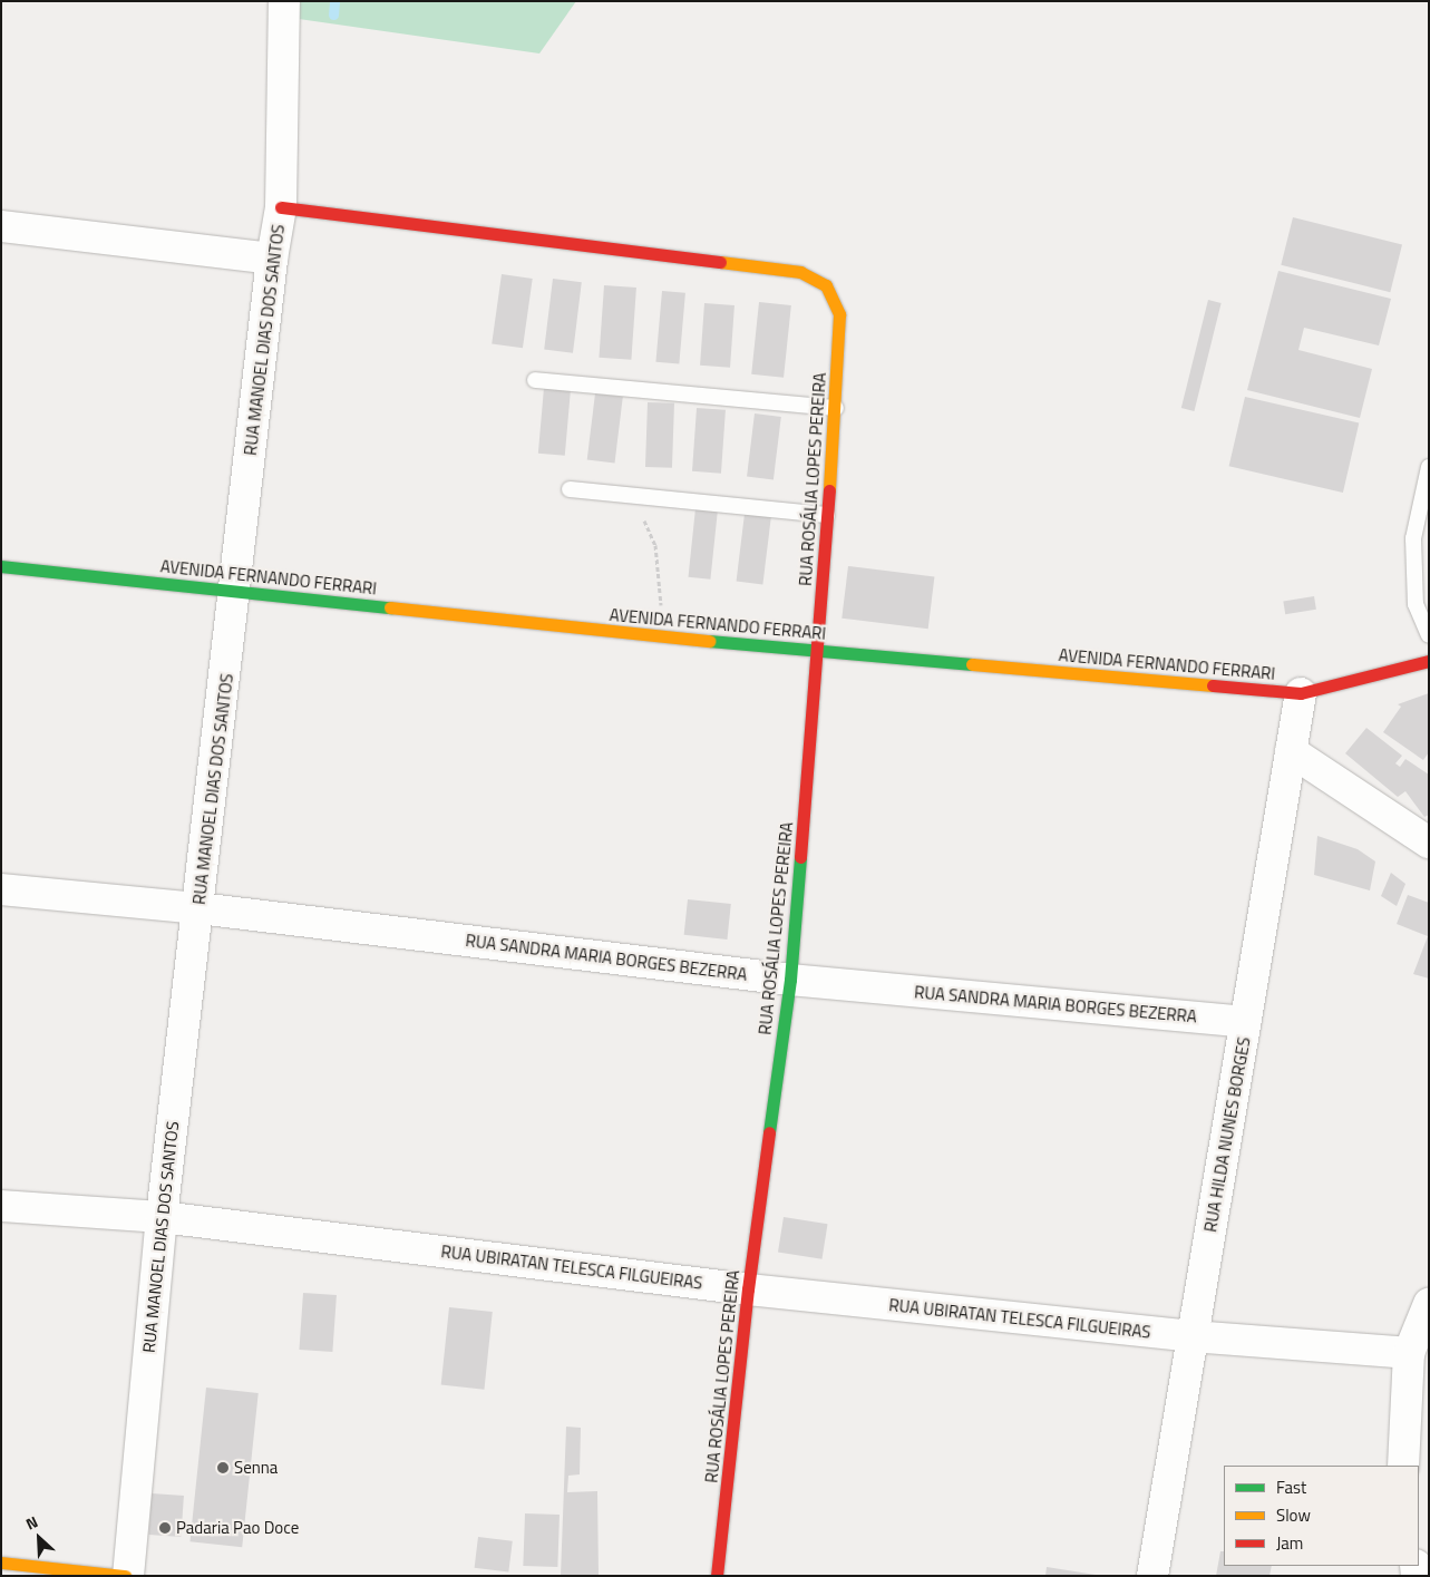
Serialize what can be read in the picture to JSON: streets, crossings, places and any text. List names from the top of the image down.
{
  "streets": {
    "street": [
      "RUA MANOEL DIAS DOS SANTOS",
      "RUA ROSÁLIA LOPES PEREIRA",
      "AVENIDA FERNANDO FERRARI",
      "RUA SANDRA MARIA BORGES BEZERRA",
      "RUA HILDA NUNES BORGES",
      "RUA UBIRATAN TELESCA FILGUEIRAS"
    ]
  },
  "crossings": [
    ["RUA MANOEL DIAS DOS SANTOS", "RUA ROSÁLIA LOPES PEREIRA"],
    ["RUA MANOEL DIAS DOS SANTOS", "AVENIDA FERNANDO FERRARI"],
    ["RUA MANOEL DIAS DOS SANTOS", "RUA SANDRA MARIA BORGES BEZERRA"],
    ["RUA MANOEL DIAS DOS SANTOS", "RUA UBIRATAN TELESCA FILGUEIRAS"],
    ["RUA ROSÁLIA LOPES PEREIRA", "AVENIDA FERNANDO FERRARI"],
    ["RUA ROSÁLIA LOPES PEREIRA", "RUA SANDRA MARIA BORGES BEZERRA"],
    ["RUA ROSÁLIA LOPES PEREIRA", "RUA UBIRATAN TELESCA FILGUEIRAS"],
    ["AVENIDA FERNANDO FERRARI", "RUA HILDA NUNES BORGES"],
    ["RUA SANDRA MARIA BORGES BEZERRA", "RUA HILDA NUNES BORGES"],
    ["RUA HILDA NUNES BORGES", "RUA UBIRATAN TELESCA FILGUEIRAS"]
  ],
  "places": ["Senna", "Padaria Pao Doce"],
  "legend": ["Fast", "Slow", "Jam"],
  "north": "top left"
}
